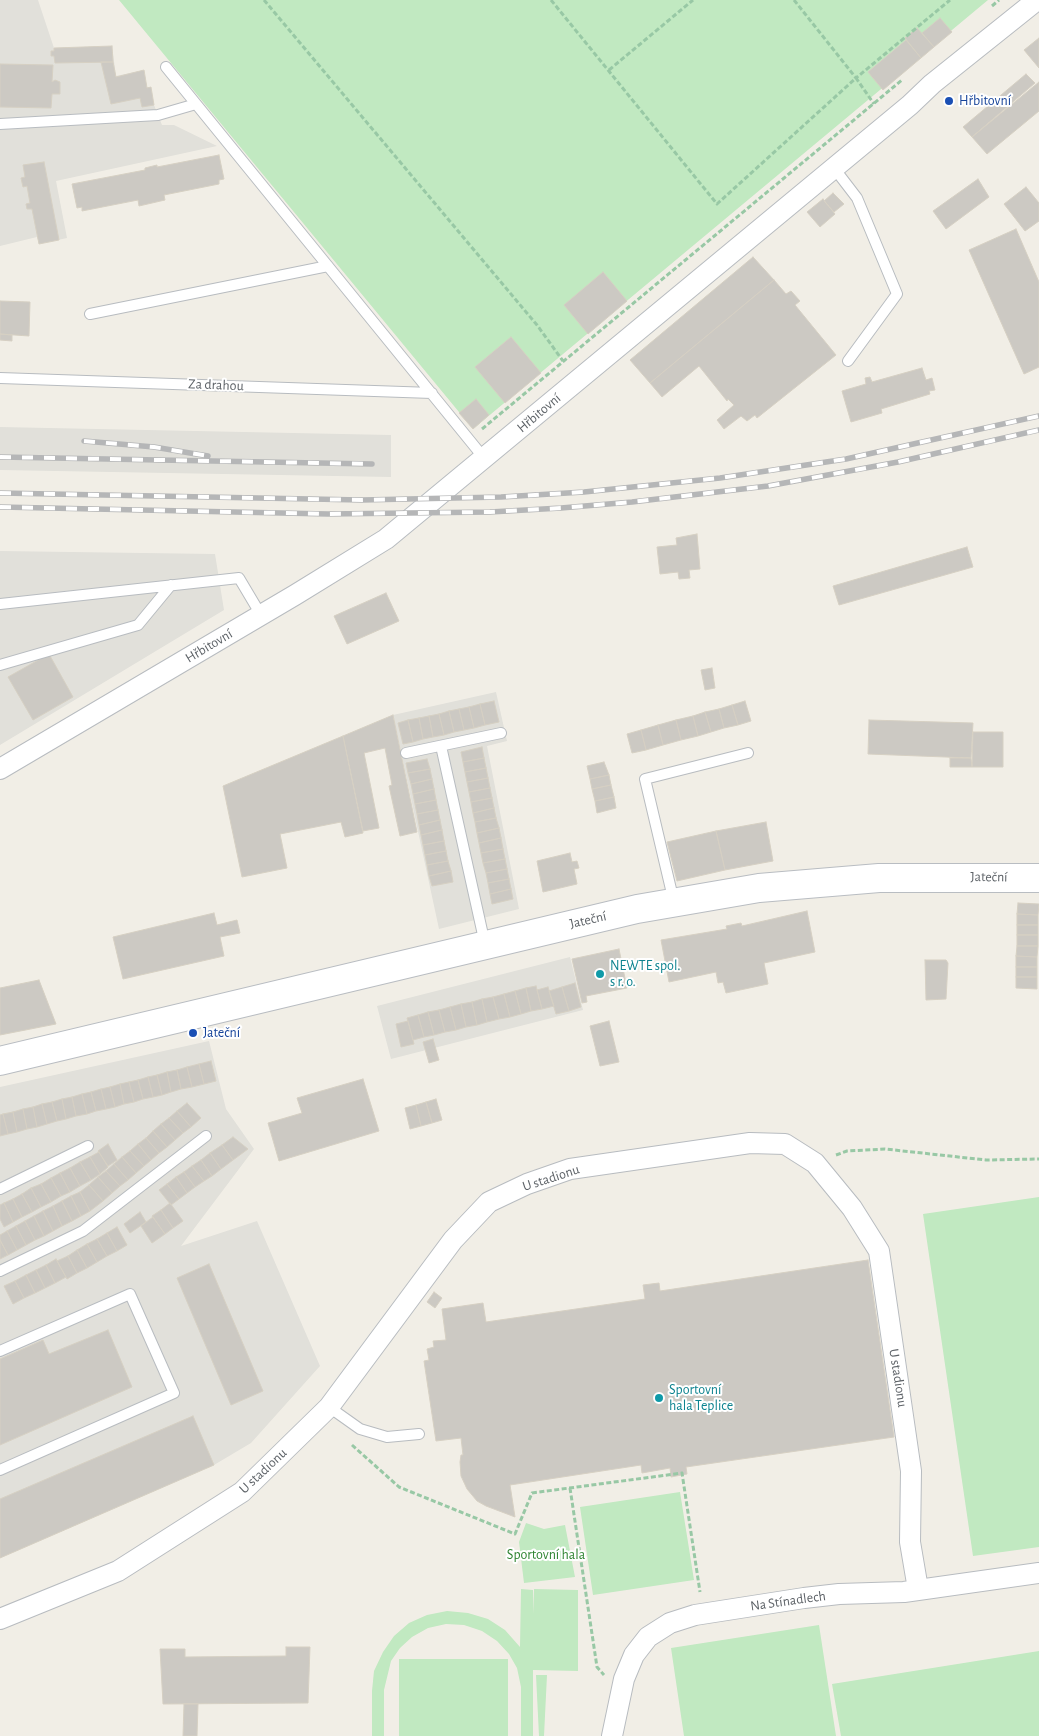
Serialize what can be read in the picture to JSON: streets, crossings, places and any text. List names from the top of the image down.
{
  "streets": {
    "main road": ["Jateční"],
    "street": ["Hřbitovní", "U stadionu", "Na Stínadlech"],
    "lane": ["Za drahou"]
  },
  "crossings": [
    ["U stadionu", "Na Stínadlech"]
  ],
  "parks": ["Sportovní hala"],
  "places": [
    "Hřbitovní",
    "NEWTE spol. s r. o.",
    "Jateční",
    "Sportovní hala Teplice"
  ]
}
